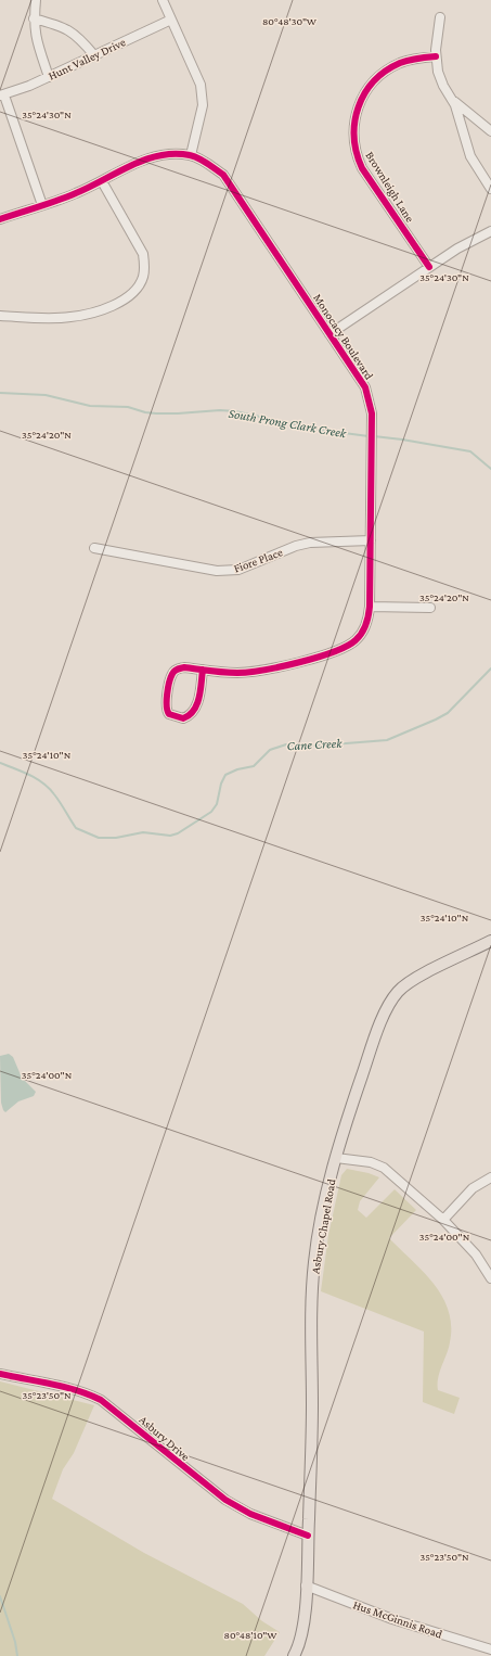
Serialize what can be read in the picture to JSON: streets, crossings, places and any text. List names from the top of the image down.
{
  "streets": {
    "main road": ["Asbury Chapel Road"],
    "street": [
      "Hunt Valley Drive",
      "Brownleigh Lane",
      "Monocacy Boulevard",
      "Fiore Place",
      "Asbury Drive",
      "Hus McGinnis Road"
    ]
  },
  "crossings": [
    ["Monocacy Boulevard", "Fiore Place"],
    ["Asbury Chapel Road", "Asbury Drive"],
    ["Asbury Chapel Road", "Hus McGinnis Road"]
  ],
  "water": ["South Prong Clark Creek", "Cane Creek"],
  "coordinates": [
    "80°48'30\"W",
    "35°24'30\"N",
    "35°24'20\"N",
    "35°24'10\"N",
    "35°24'00\"N",
    "35°23'50\"N",
    "80°48'10\"W"
  ]
}
